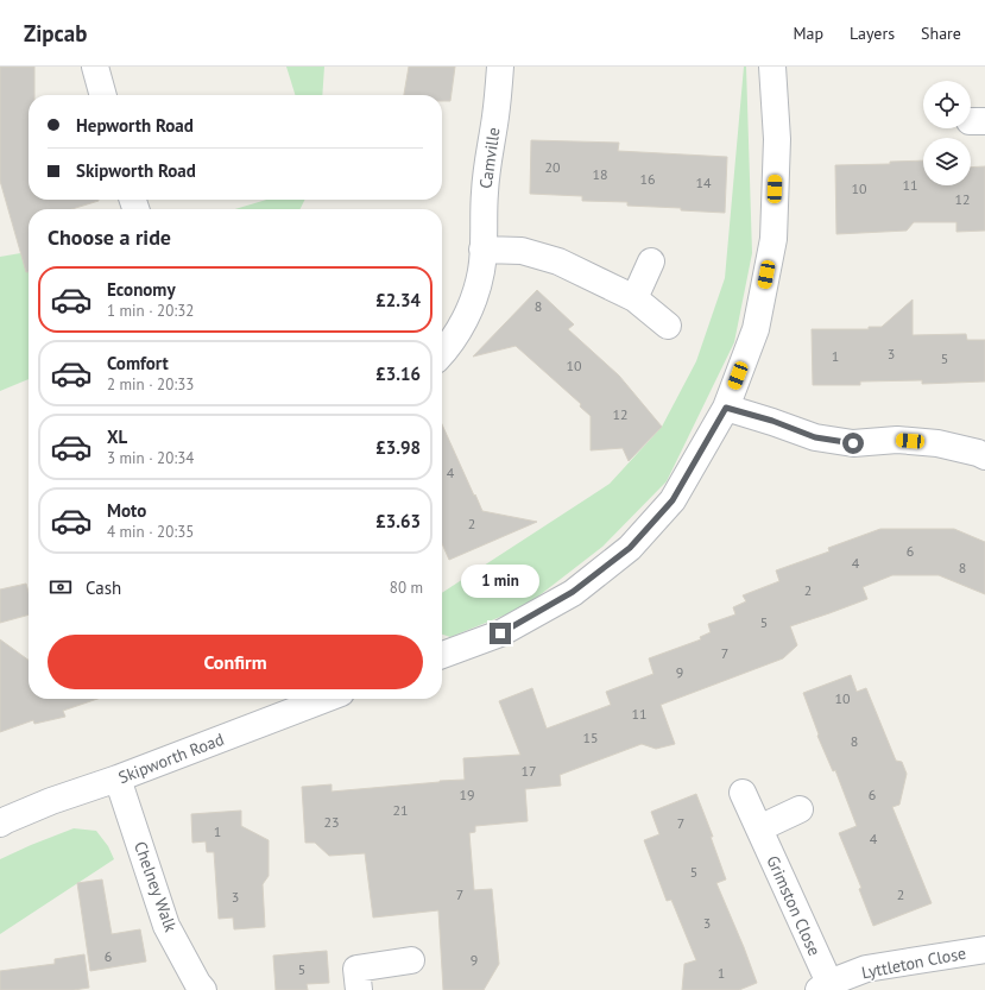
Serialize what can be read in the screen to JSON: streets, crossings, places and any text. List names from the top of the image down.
{
  "streets": {
    "street": [
      "Camville",
      "Skipworth Road",
      "Chelney Walk",
      "Grimston Close",
      "Lyttleton Close"
    ]
  },
  "crossings": [
    ["Skipworth Road", "Chelney Walk"],
    ["Grimston Close", "Lyttleton Close"]
  ],
  "house_numbers": [
    "20",
    "18",
    "16",
    "14",
    "11",
    "10",
    "12",
    "8",
    "3",
    "1",
    "5",
    "10",
    "12",
    "4",
    "2",
    "6",
    "4",
    "8",
    "2",
    "5",
    "7",
    "9",
    "10",
    "11",
    "15",
    "8",
    "17",
    "19",
    "6",
    "21",
    "23",
    "7",
    "1",
    "4",
    "5",
    "7",
    "2",
    "3",
    "3",
    "6",
    "9",
    "5",
    "1"
  ],
  "page": {
    "header": "Zipcab",
    "nav": ["Map", "Layers", "Share"],
    "banner": ["Hepworth Road", "Skipworth Road"],
    "heading": "Choose a ride",
    "list": [
      {
        "name": "Economy",
        "note": "1 min · 20:32",
        "value": "£2.34"
      },
      {
        "name": "Comfort",
        "note": "2 min · 20:33",
        "value": "£3.16"
      },
      {
        "name": "XL",
        "note": "3 min · 20:34",
        "value": "£3.98"
      },
      {
        "name": "Moto",
        "note": "4 min · 20:35",
        "value": "£3.63"
      }
    ],
    "pay": ["Cash", "80 m"],
    "bubble": "1 min",
    "buttons": "Confirm"
  }
}
